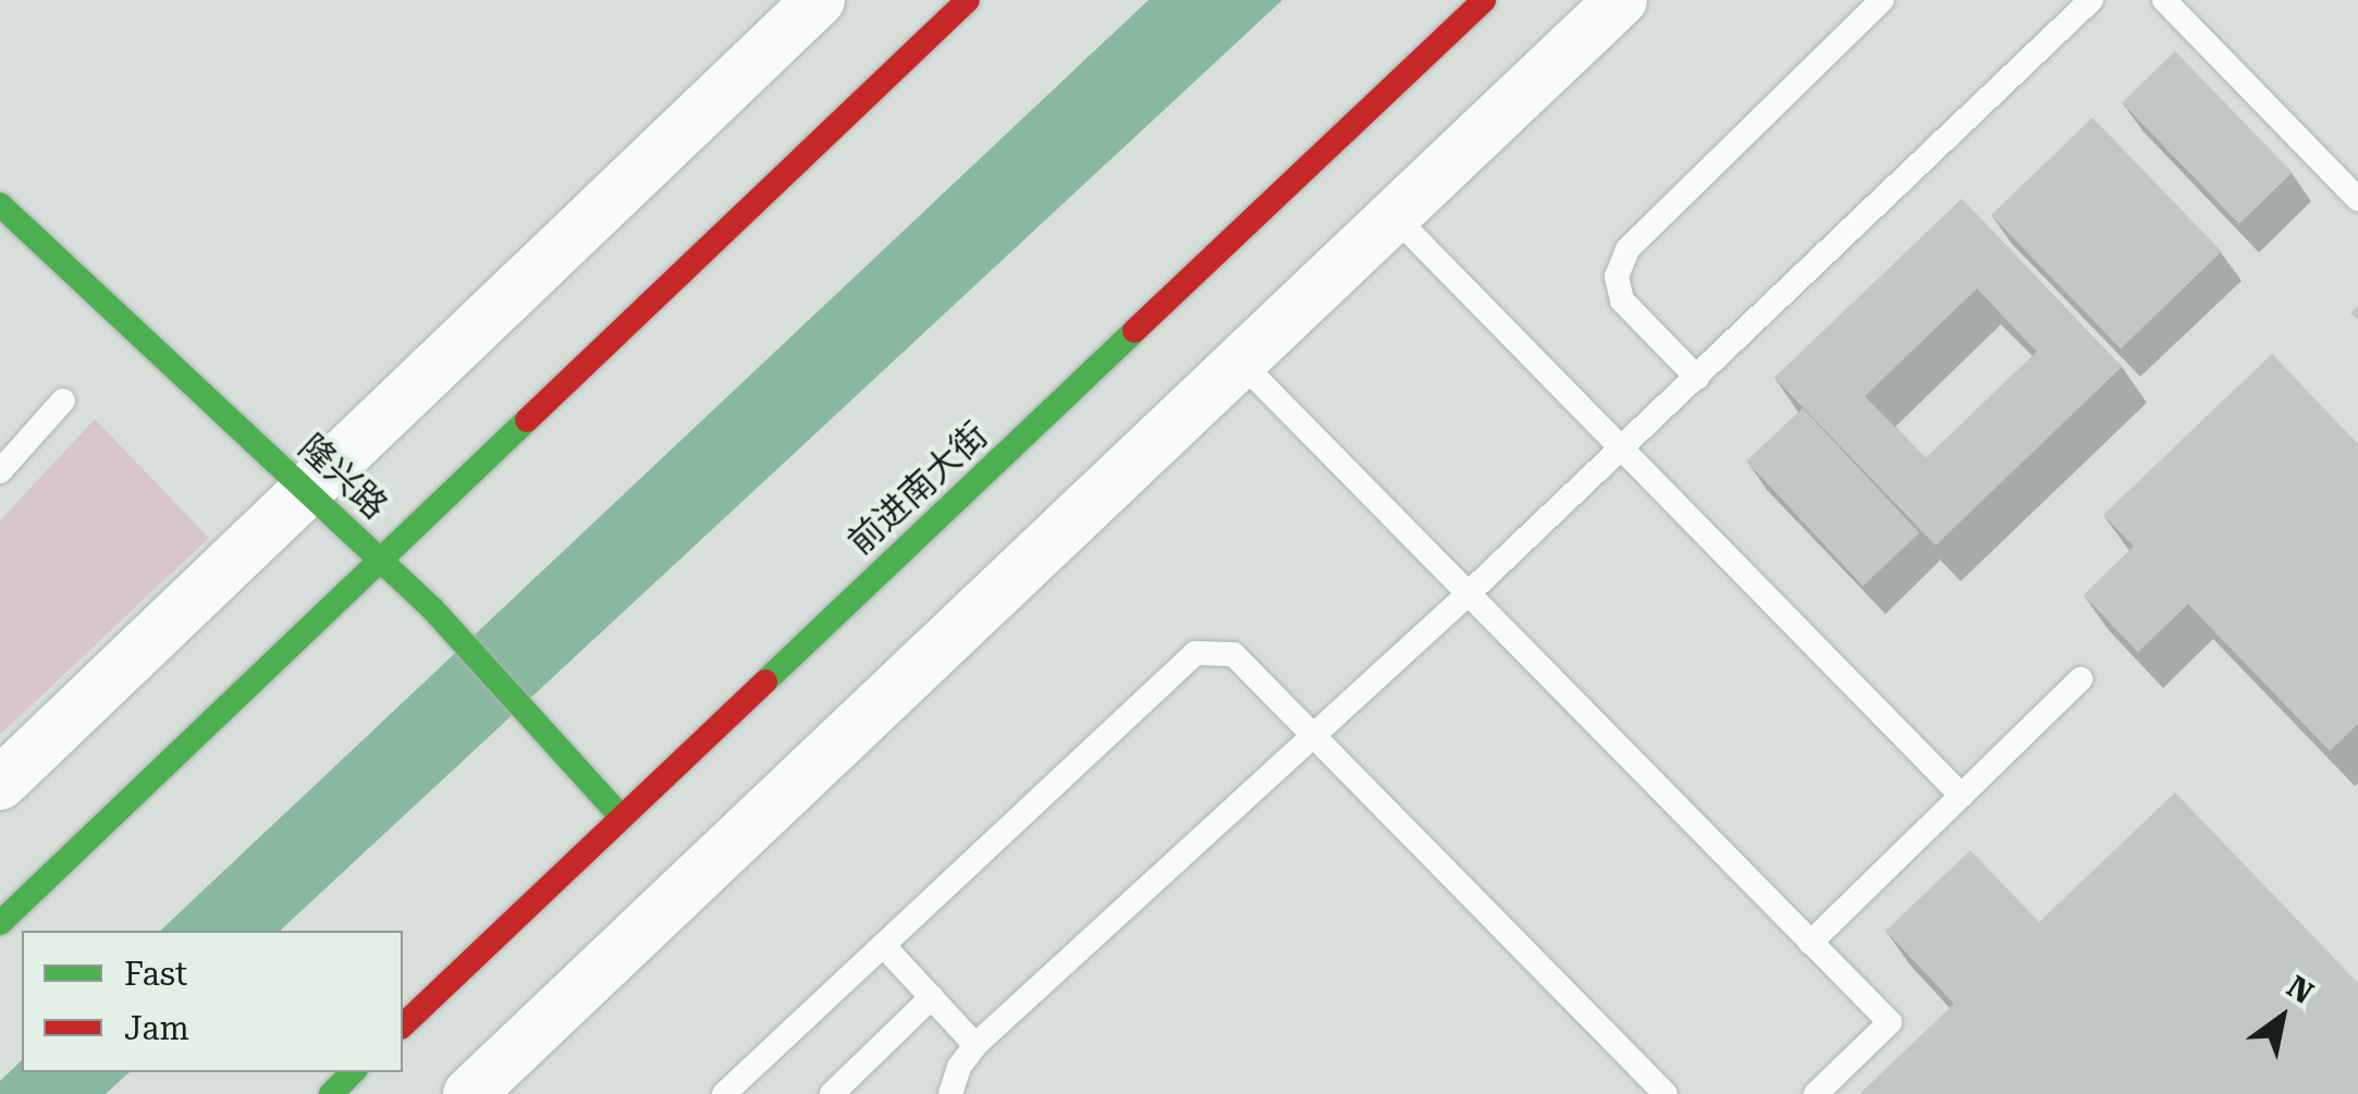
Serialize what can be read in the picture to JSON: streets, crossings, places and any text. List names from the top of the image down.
{
  "streets": {
    "main road": ["隆兴路", "前进南大街"]
  },
  "crossings": [
    ["隆兴路", "前进南大街"]
  ],
  "legend": ["Fast", "Jam"],
  "north": "top right"
}
